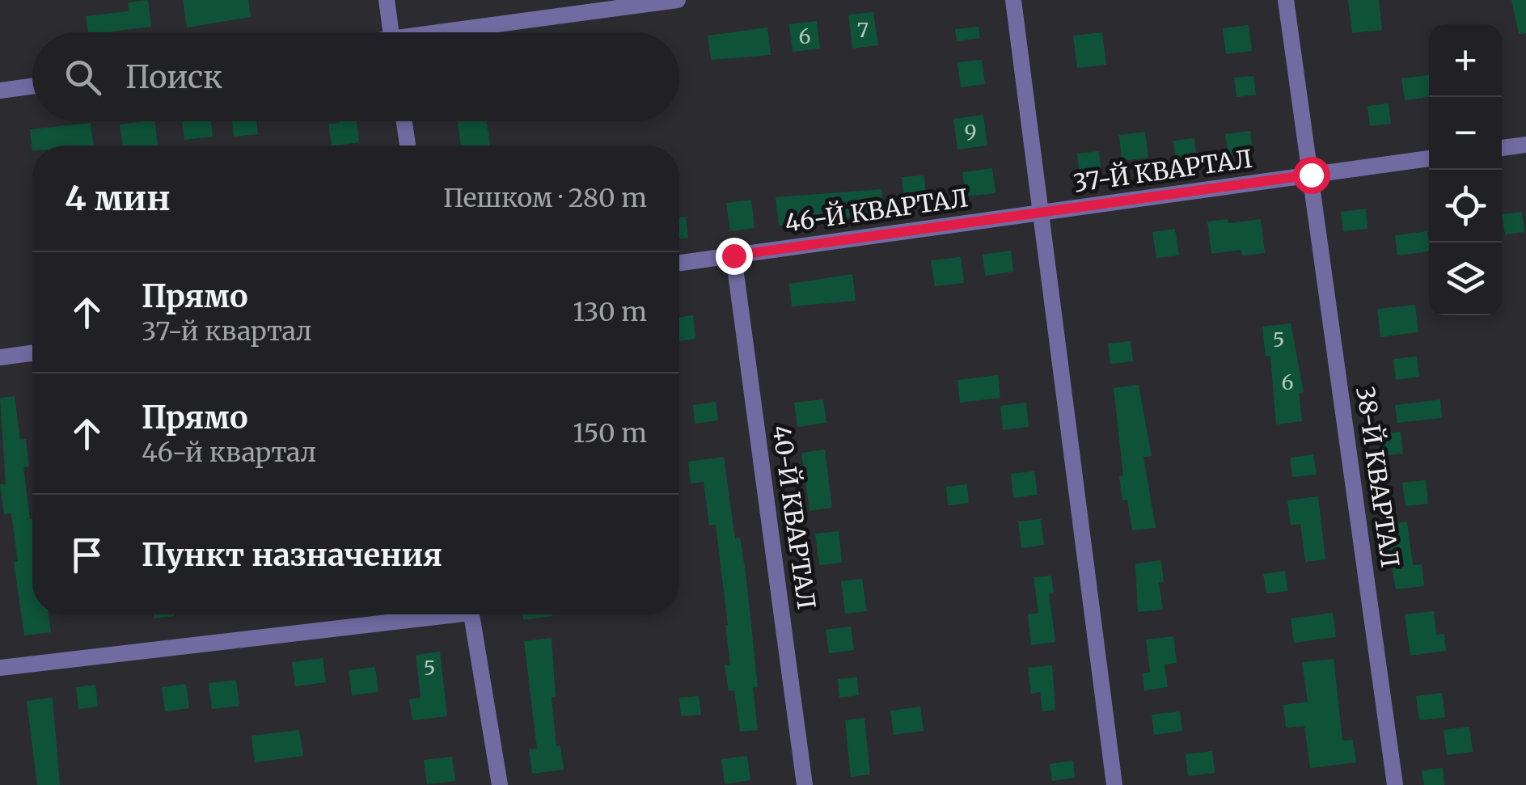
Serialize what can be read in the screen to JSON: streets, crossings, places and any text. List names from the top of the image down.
{
  "streets": {
    "street": [
      "37-Й КВАРТАЛ",
      "46-Й КВАРТАЛ",
      "38-Й КВАРТАЛ",
      "40-Й КВАРТАЛ"
    ]
  },
  "crossings": [
    ["37-Й КВАРТАЛ", "46-Й КВАРТАЛ"],
    ["37-Й КВАРТАЛ", "38-Й КВАРТАЛ"],
    ["46-Й КВАРТАЛ", "40-Й КВАРТАЛ"]
  ],
  "house_numbers": [
    "7",
    "6",
    "9",
    "5",
    "6",
    "5"
  ],
  "page": {
    "map_buttons": ["+", "−"],
    "search": "Поиск",
    "heading": ["4 мин", "Пешком · 280 m"],
    "list": [
      ["Прямо", "37-й квартал", "130 m"],
      ["Прямо", "46-й квартал", "150 m"],
      "Пункт назначения"
    ]
  }
}
